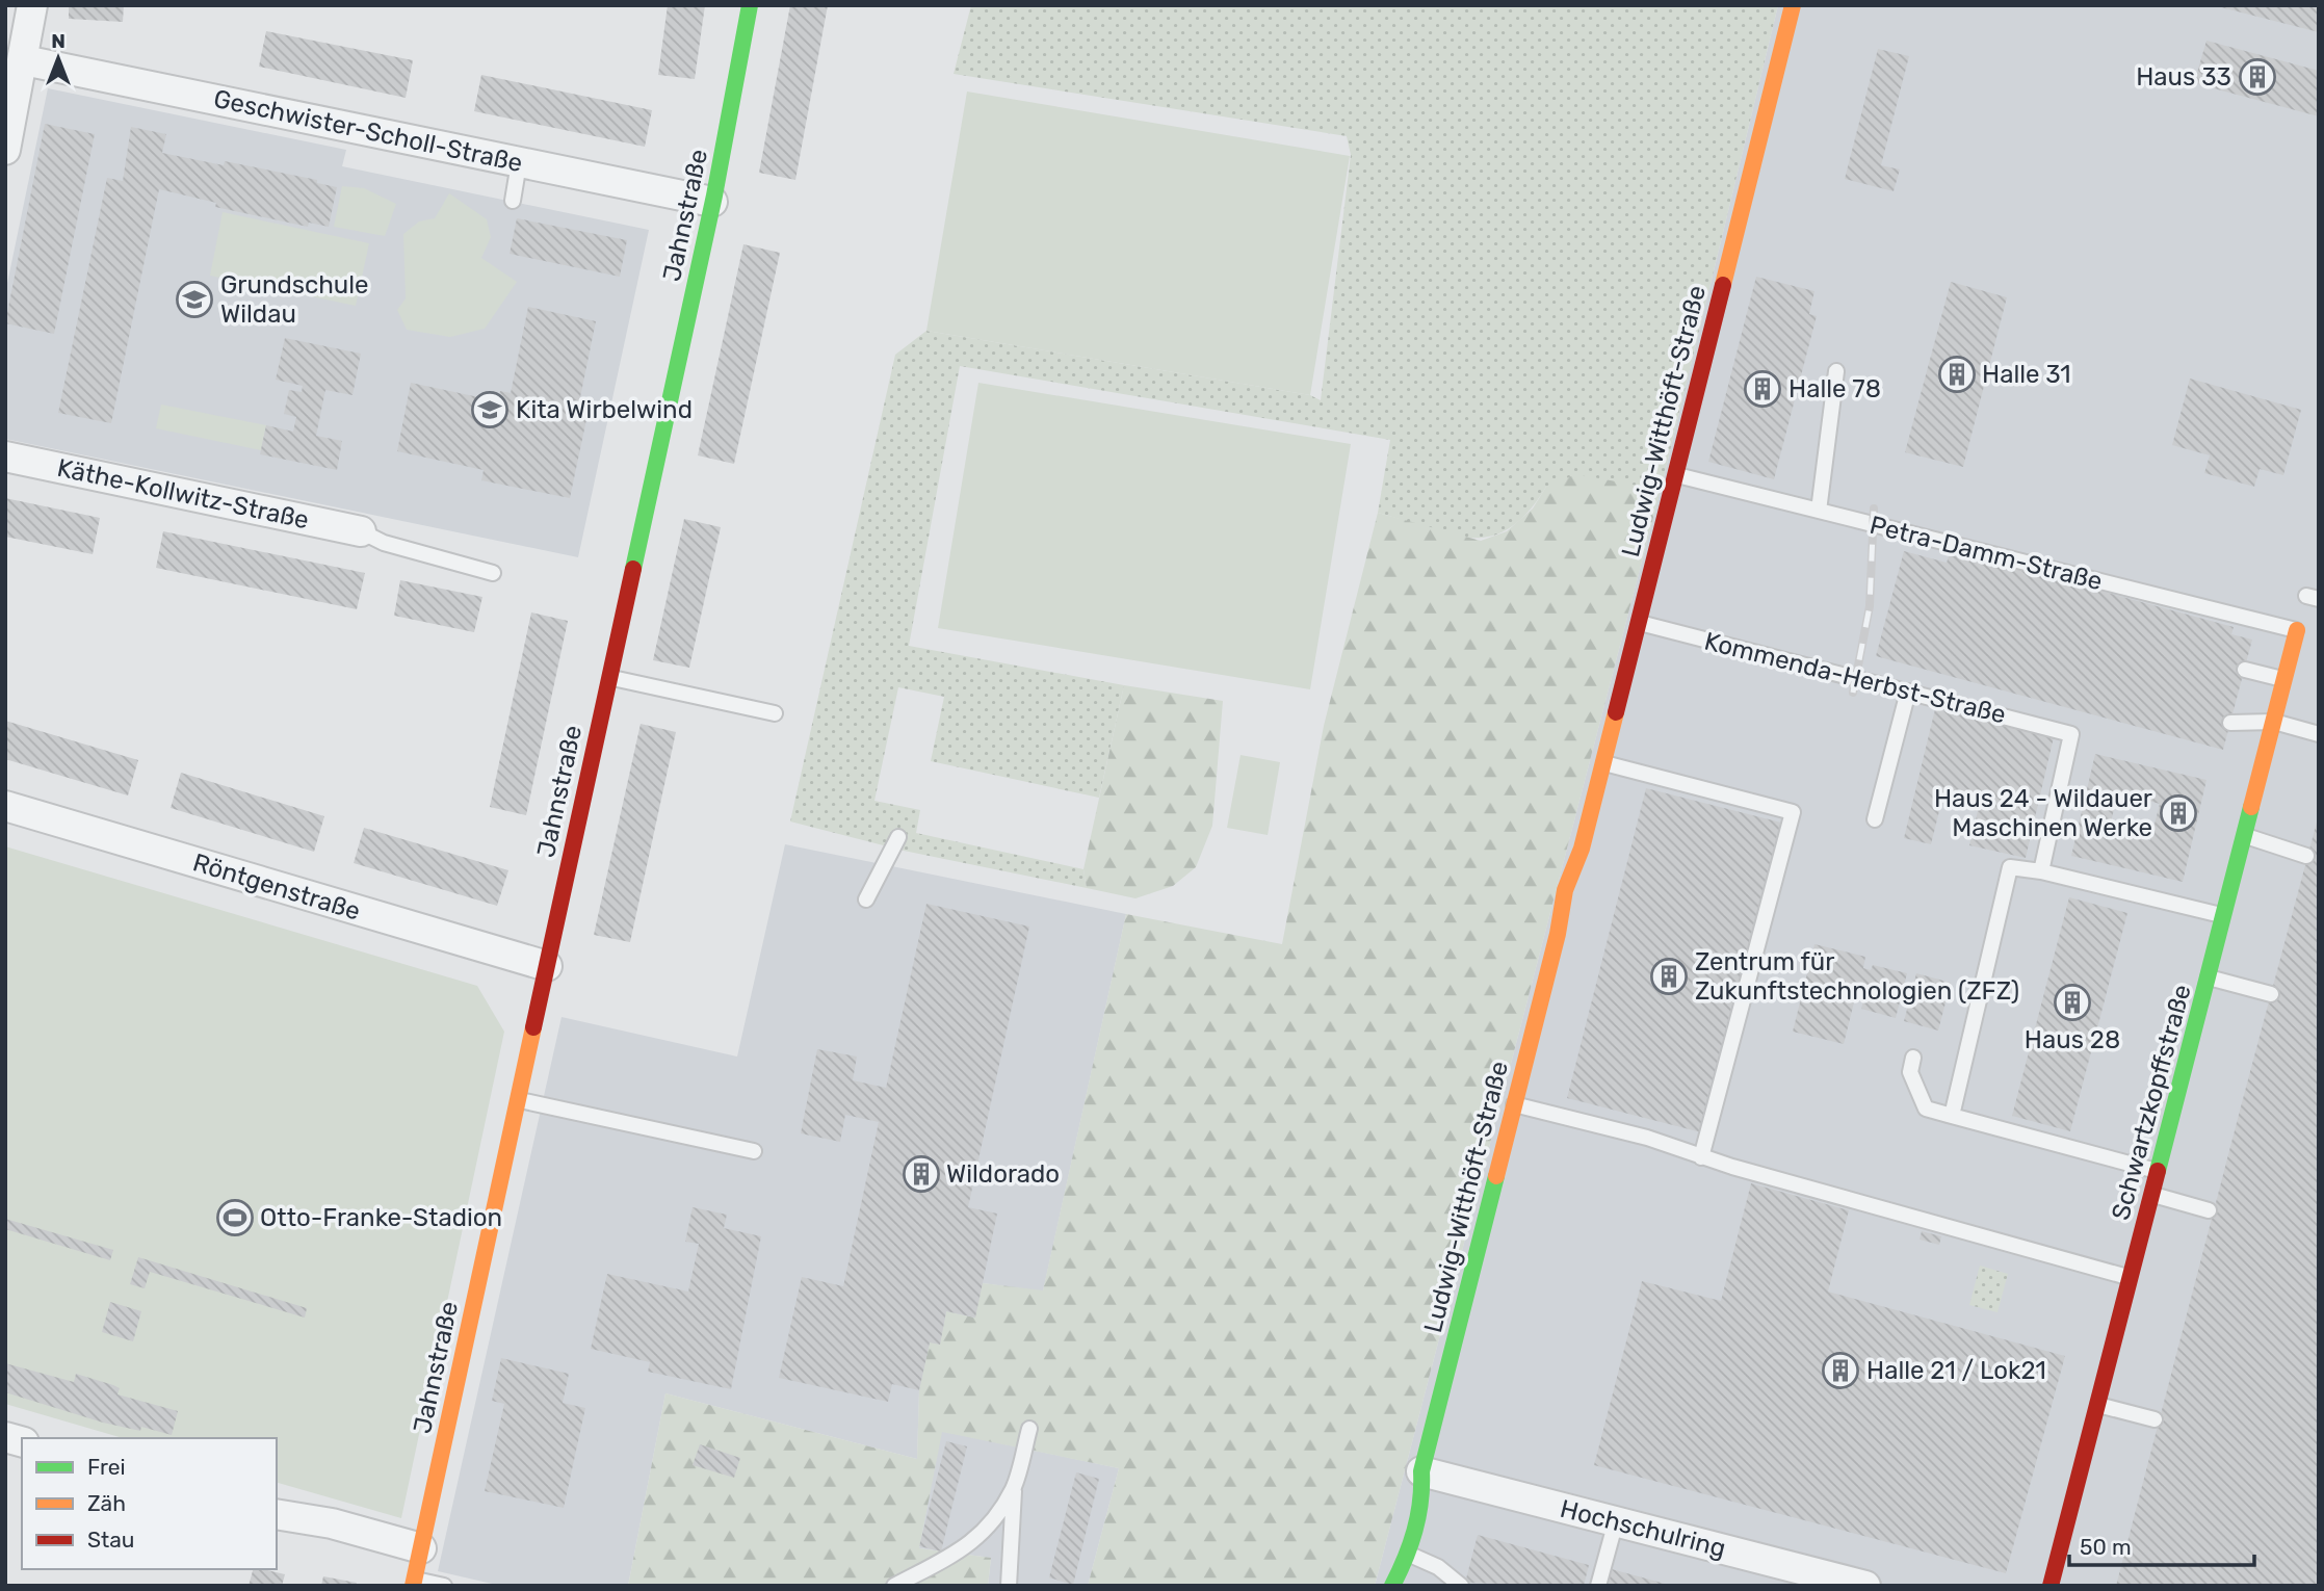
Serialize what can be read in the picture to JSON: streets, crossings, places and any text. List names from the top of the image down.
{
  "streets": {
    "street": [
      "Geschwister-Scholl-Straße",
      "Jahnstraße",
      "Ludwig-Witthöft-Straße",
      "Käthe-Kollwitz-Straße",
      "Röntgenstraße",
      "Schwartzkopffstraße",
      "Hochschulring"
    ],
    "lane": ["Petra-Damm-Straße", "Kommenda-Herbst-Straße"]
  },
  "crossings": [
    ["Geschwister-Scholl-Straße", "Jahnstraße"],
    ["Jahnstraße", "Röntgenstraße"],
    ["Ludwig-Witthöft-Straße", "Petra-Damm-Straße"],
    ["Ludwig-Witthöft-Straße", "Kommenda-Herbst-Straße"],
    ["Ludwig-Witthöft-Straße", "Hochschulring"],
    ["Petra-Damm-Straße", "Schwartzkopffstraße"]
  ],
  "places": {
    "building": [
      "Haus 33",
      "Halle 31",
      "Halle 78",
      "Haus 24 - Wildauer Maschinen Werke",
      "Zentrum für Zukunftstechnologien (ZFZ)",
      "Haus 28",
      "Wildorado",
      "Halle 21 / Lok21"
    ],
    "school or university": ["Grundschule Wildau", "Kita Wirbelwind"],
    "sports": ["Otto-Franke-Stadion"]
  },
  "legend": ["Frei", "Zäh", "Stau"],
  "scale_bar": "50 m",
  "north": "top"
}
